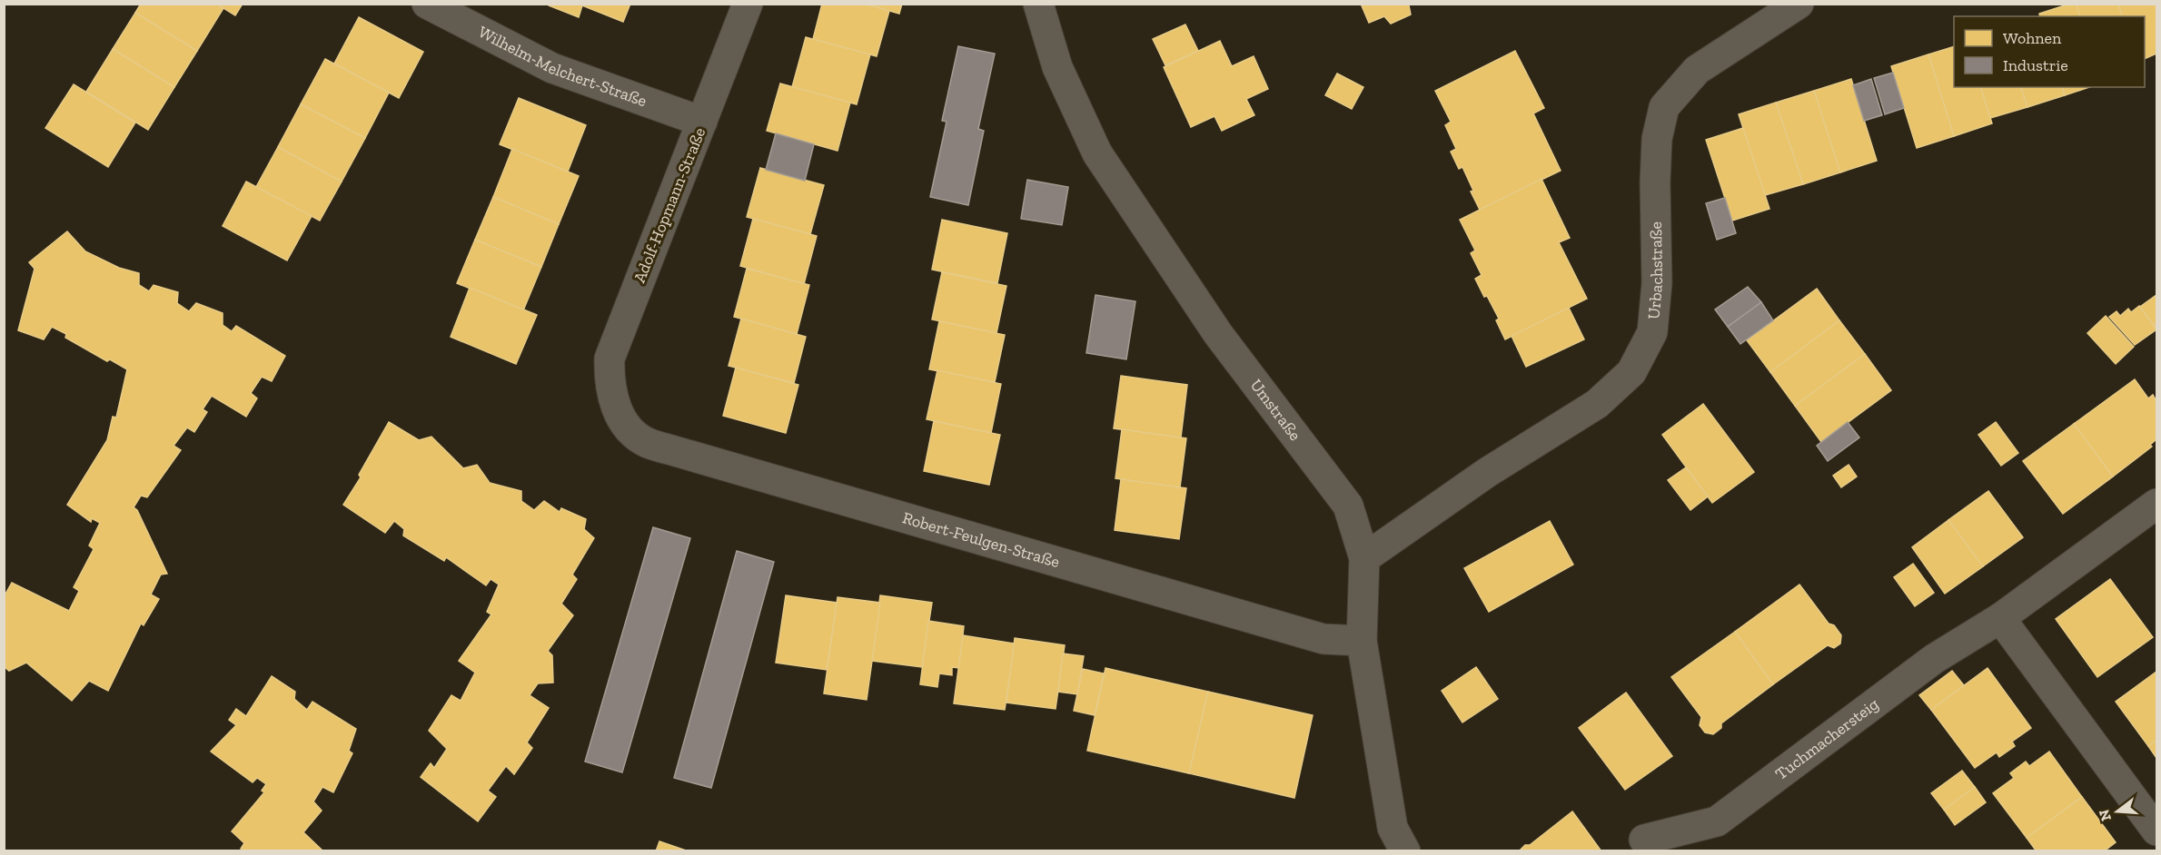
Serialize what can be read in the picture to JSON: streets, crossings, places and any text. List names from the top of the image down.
{
  "streets": {
    "street": [
      "Wilhelm-Melchert-Straße",
      "Adolf-Hopmann-Straße",
      "Urbachstraße",
      "Umstraße",
      "Robert-Feulgen-Straße",
      "Tuchmachersteig"
    ]
  },
  "crossings": [
    ["Wilhelm-Melchert-Straße", "Adolf-Hopmann-Straße"],
    ["Adolf-Hopmann-Straße", "Robert-Feulgen-Straße"],
    ["Urbachstraße", "Umstraße"],
    ["Umstraße", "Robert-Feulgen-Straße"]
  ],
  "legend": ["Wohnen", "Industrie"],
  "north": "left"
}
